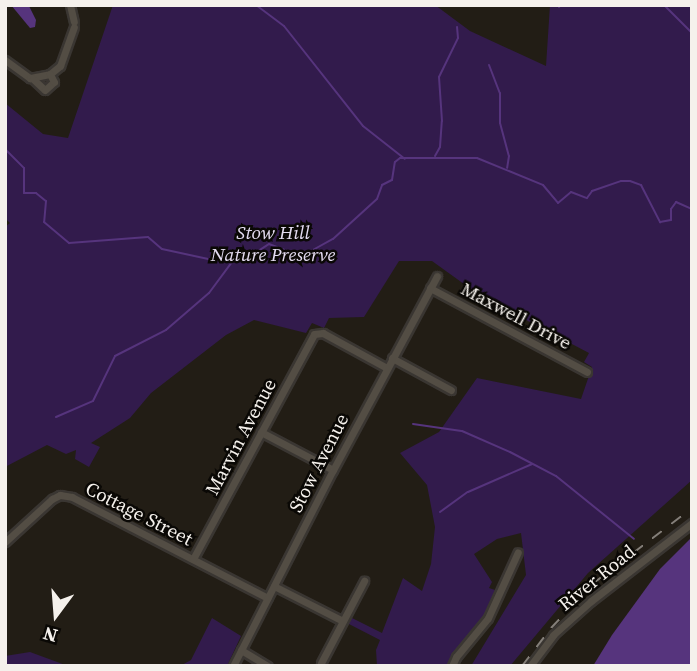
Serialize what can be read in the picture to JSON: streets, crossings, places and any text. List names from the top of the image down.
{
  "streets": {
    "street": [
      "Maxwell Drive",
      "Marvin Avenue",
      "Stow Avenue",
      "Cottage Street",
      "River Road"
    ]
  },
  "crossings": [
    ["Maxwell Drive", "Stow Avenue"],
    ["Marvin Avenue", "Stow Avenue"],
    ["Marvin Avenue", "Cottage Street"],
    ["Stow Avenue", "Cottage Street"]
  ],
  "parks": ["Stow Hill Nature Preserve"],
  "north": "bottom"
}
